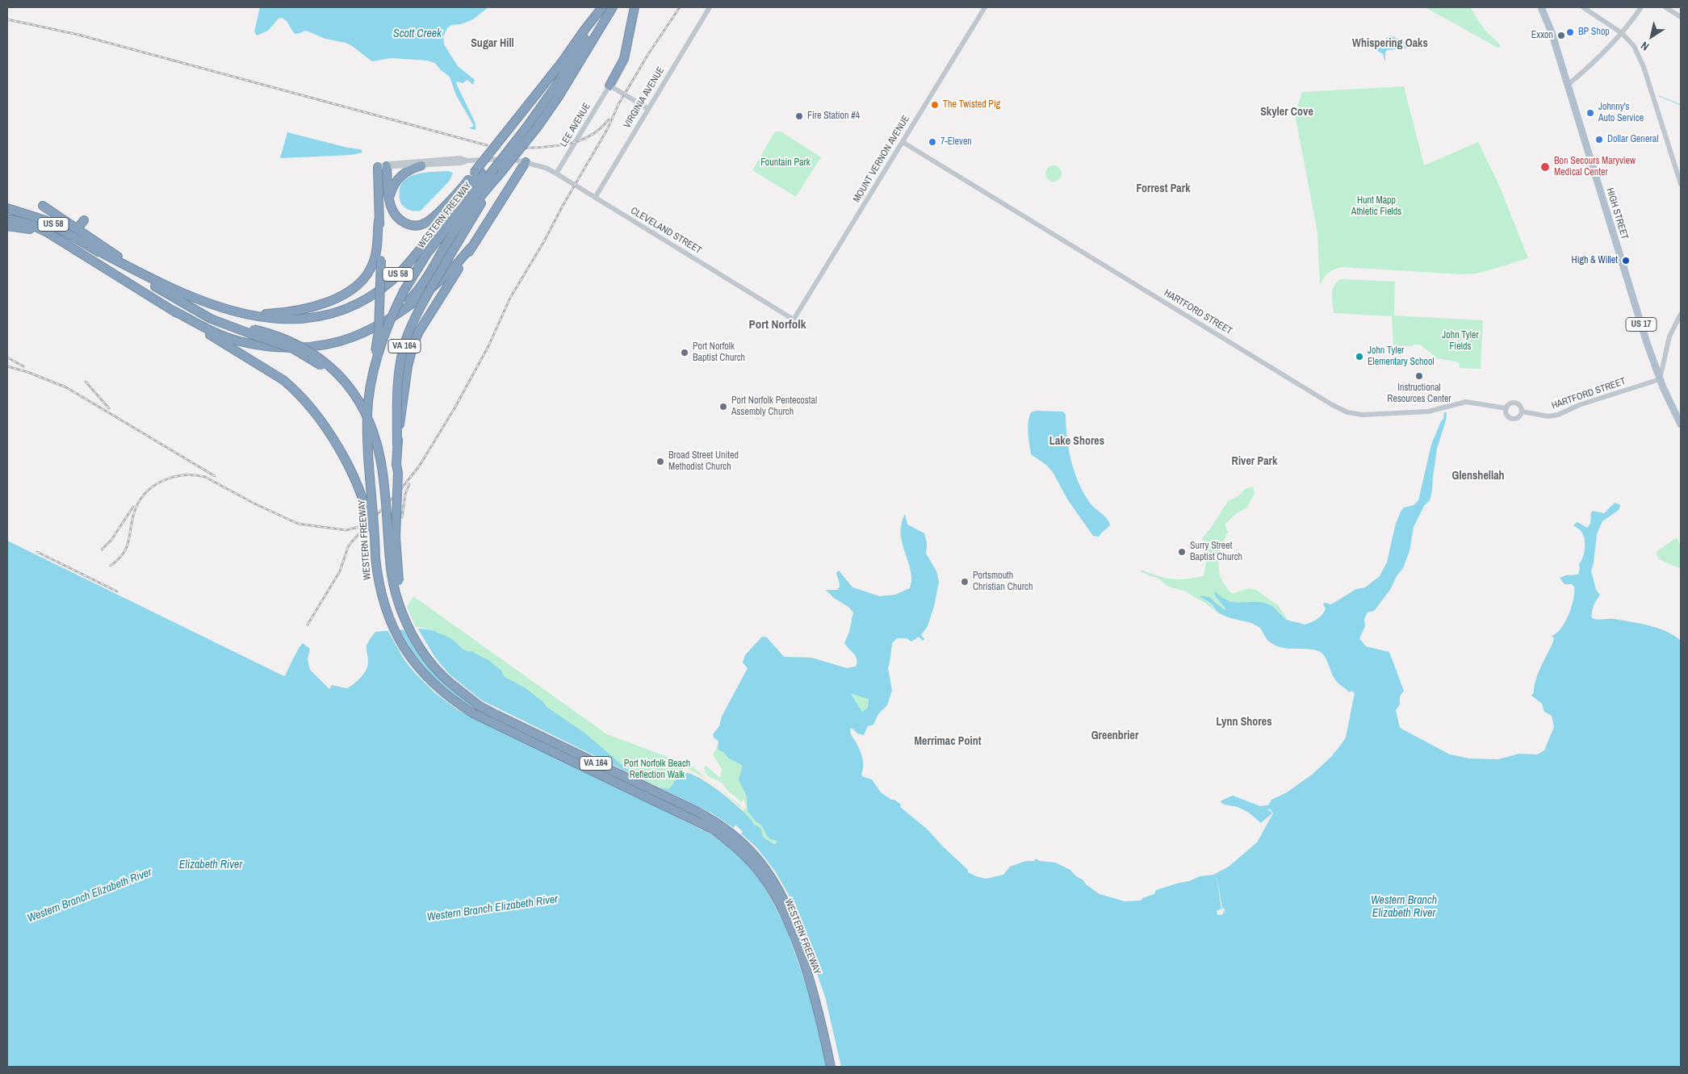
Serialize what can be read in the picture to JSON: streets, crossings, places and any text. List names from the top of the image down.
{
  "streets": {
    "highway": ["WESTERN FREEWAY", "US 58", "VA 164"],
    "main road": ["HIGH STREET", "US 17"],
    "street": [
      "VIRGINIA AVENUE",
      "LEE AVENUE",
      "MOUNT VERNON AVENUE",
      "CLEVELAND STREET",
      "HARTFORD STREET"
    ]
  },
  "crossings": [
    ["VIRGINIA AVENUE", "CLEVELAND STREET"],
    ["LEE AVENUE", "CLEVELAND STREET"],
    ["MOUNT VERNON AVENUE", "CLEVELAND STREET"],
    ["MOUNT VERNON AVENUE", "HARTFORD STREET"],
    ["HIGH STREET", "HARTFORD STREET"],
    ["WESTERN FREEWAY", "US 58"]
  ],
  "districts": [
    "Sugar Hill",
    "Whispering Oaks",
    "Skyler Cove",
    "Forrest Park",
    "Port Norfolk",
    "Lake Shores",
    "River Park",
    "Glenshellah",
    "Lynn Shores",
    "Greenbrier",
    "Merrimac Point"
  ],
  "water": ["Scott Creek", "Elizabeth River", "Western Branch Elizabeth River"],
  "parks": [
    "Fountain Park",
    "Hunt Mapp Athletic Fields",
    "John Tyler Fields",
    "Port Norfolk Beach Reflection Walk"
  ],
  "places": [
    "BP Shop",
    "Exxon",
    "The Twisted Pig",
    "Johnny's Auto Service",
    "Fire Station #4",
    "Dollar General",
    "7-Eleven",
    "Bon Secours Maryview Medical Center",
    "High & Willet",
    "Port Norfolk Baptist Church",
    "John Tyler Elementary School",
    "Instructional Resources Center",
    "Port Norfolk Pentecostal Assembly Church",
    "Broad Street United Methodist Church",
    "Surry Street Baptist Church",
    "Portsmouth Christian Church"
  ],
  "north": "bottom left"
}
